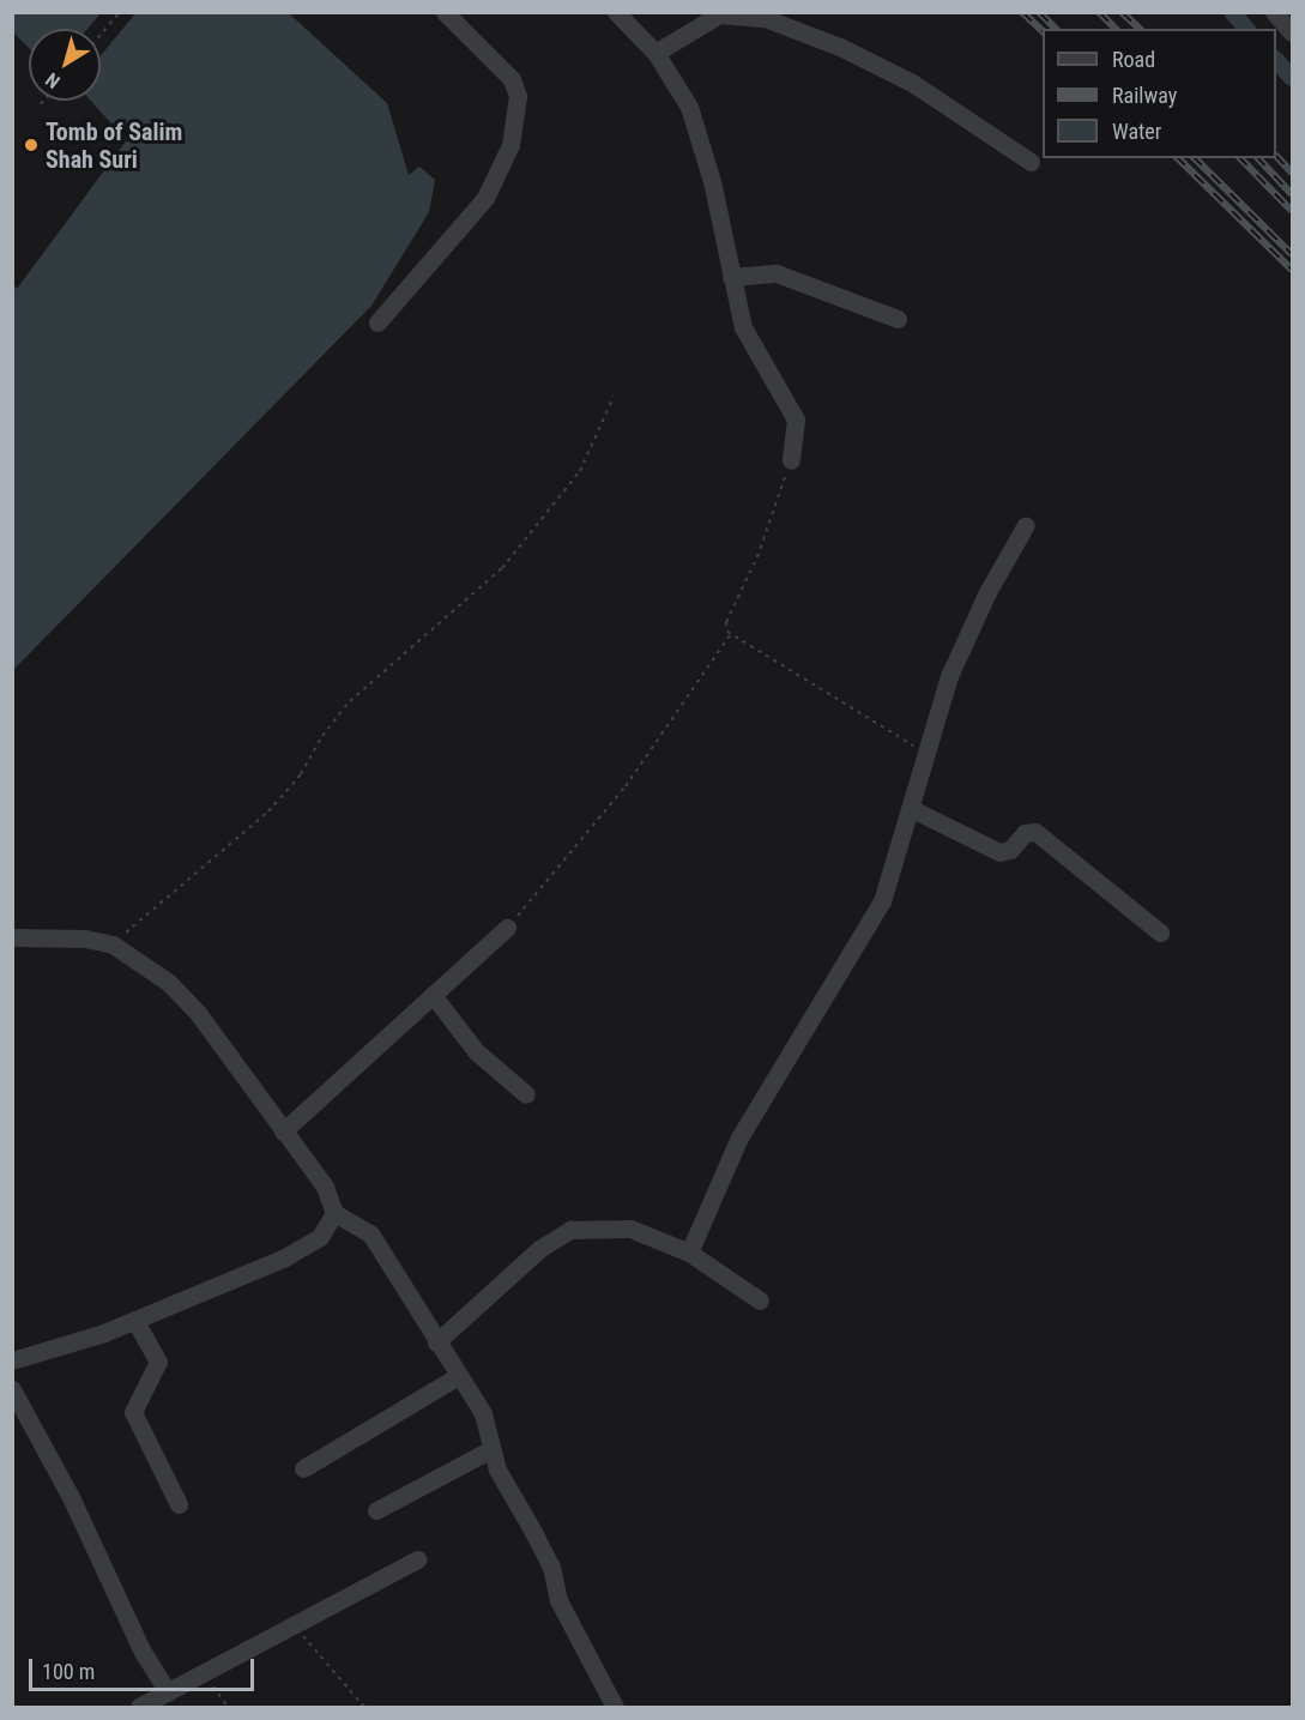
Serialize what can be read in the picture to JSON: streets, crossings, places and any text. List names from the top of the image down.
{
  "places": ["Tomb of Salim Shah Suri"],
  "legend": ["Road", "Railway", "Water"],
  "scale_bar": "100 m",
  "north": "bottom left"
}
